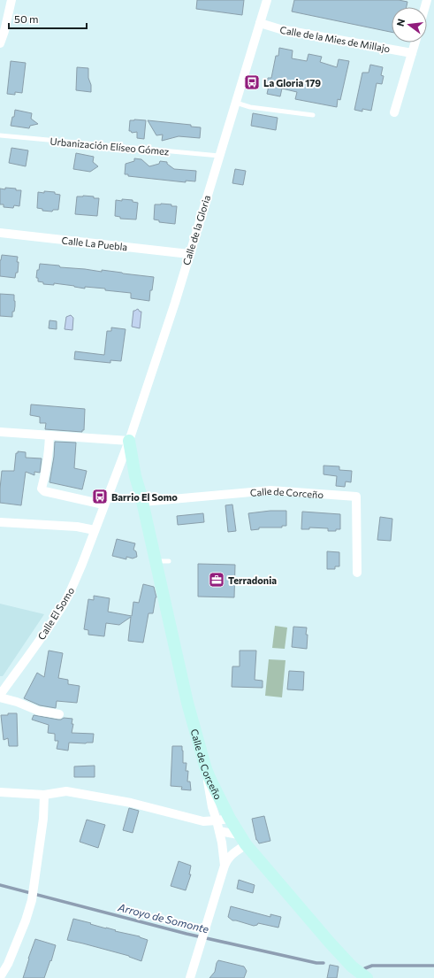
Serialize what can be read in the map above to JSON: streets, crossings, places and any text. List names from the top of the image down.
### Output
{
  "streets": {
    "main road": ["Calle de Corceño"],
    "street": [
      "Calle de la Mies de Millajo",
      "Calle de la Gloria",
      "Calle La Puebla",
      "Calle El Somo"
    ],
    "lane": ["Urbanización Elíseo Gómez"]
  },
  "crossings": [
    ["Calle de la Mies de Millajo", "Calle de la Gloria"],
    ["Urbanización Elíseo Gómez", "Calle de la Gloria"],
    ["Calle de la Gloria", "Calle La Puebla"],
    ["Calle de la Gloria", "Calle de Corceño"],
    ["Calle de la Gloria", "Calle El Somo"],
    ["Calle de Corceño", "Calle El Somo"]
  ],
  "water": ["Arroyo de Somonte"],
  "places": {
    "bus stop": ["La Gloria 179", "Barrio El Somo"],
    "office": ["Terradonia"]
  },
  "scale_bar": "50 m",
  "north": "left"
}
